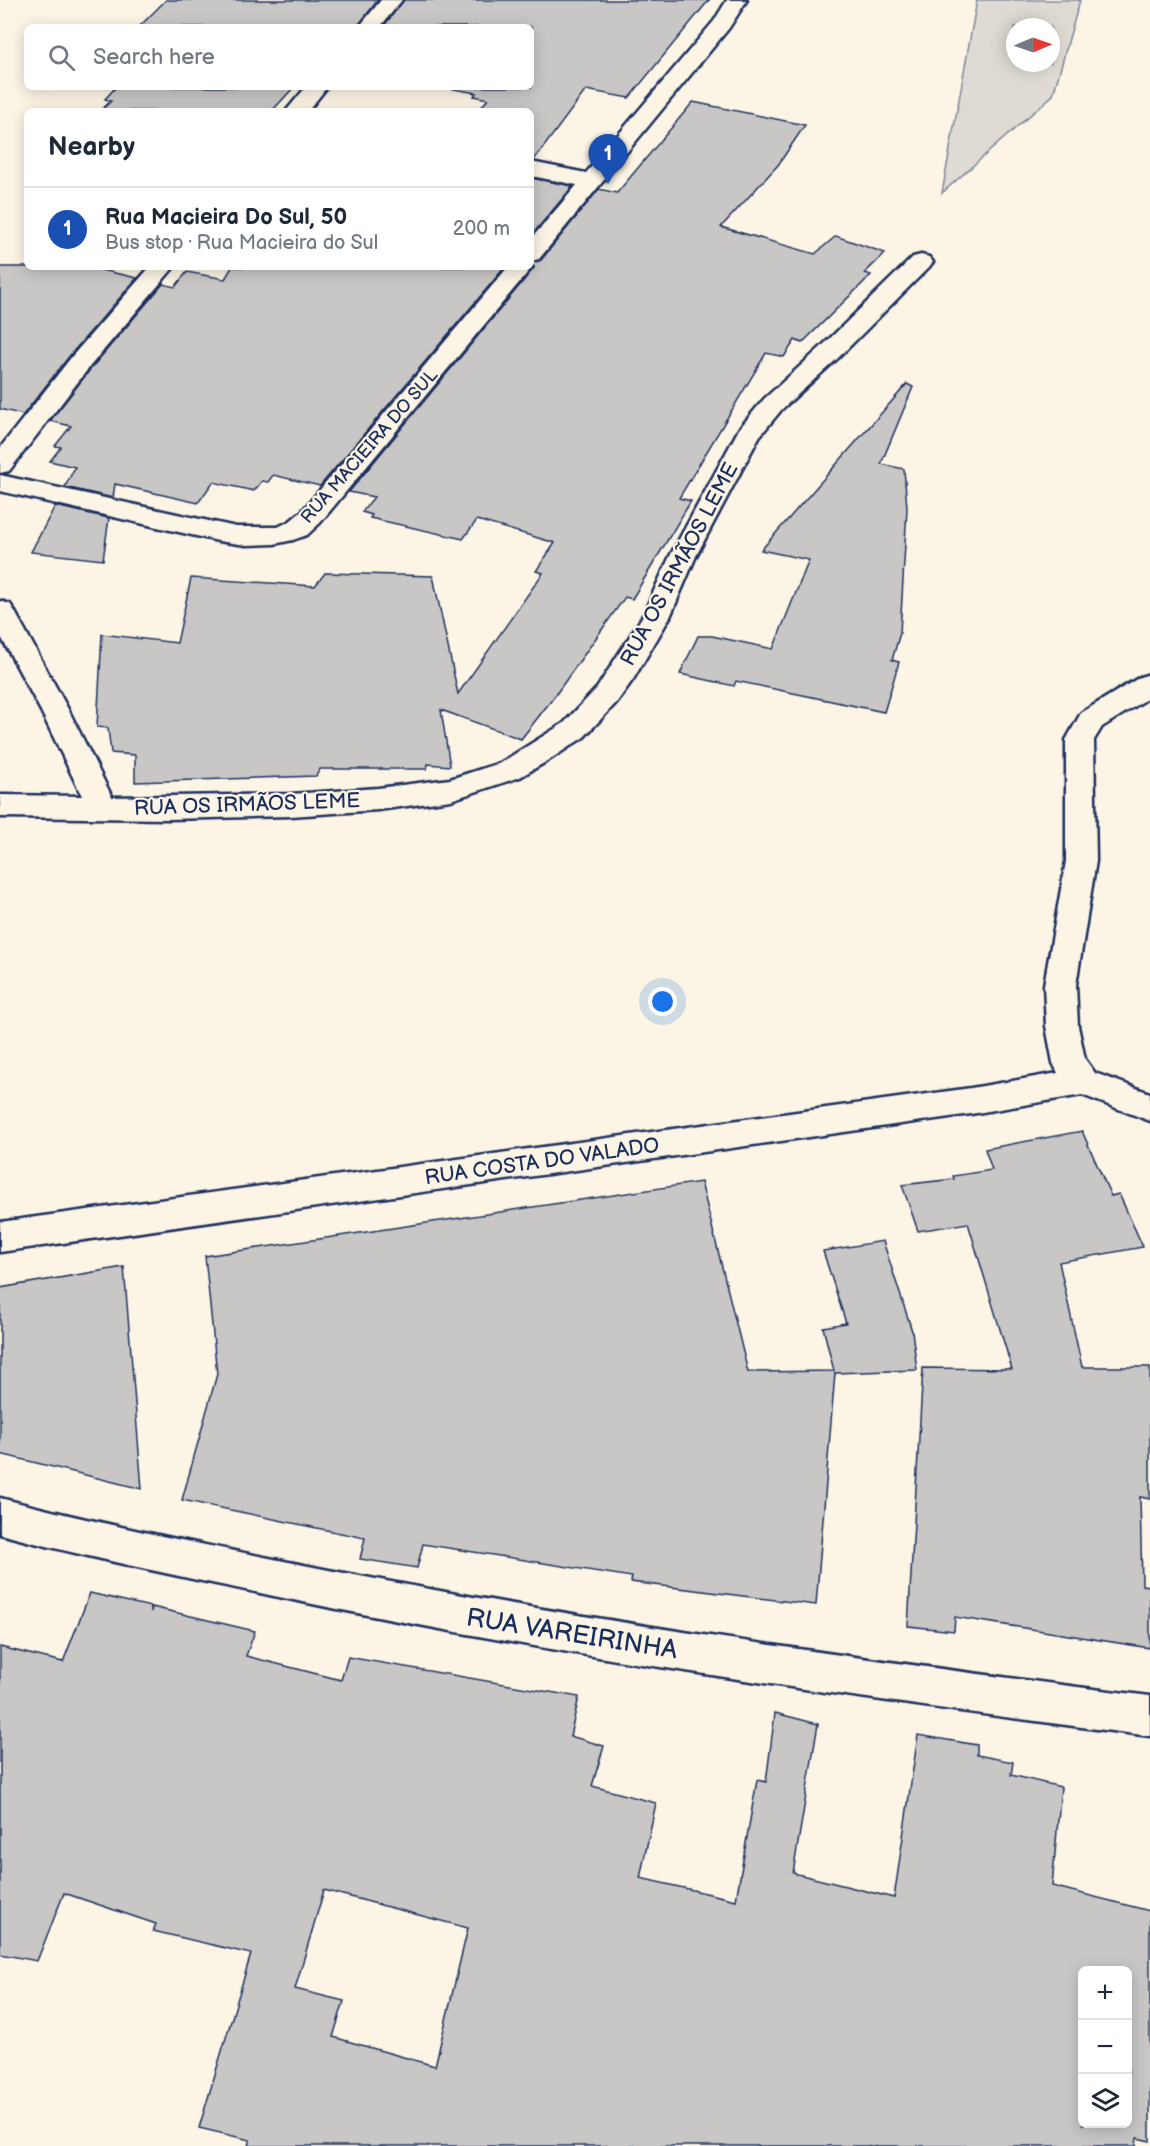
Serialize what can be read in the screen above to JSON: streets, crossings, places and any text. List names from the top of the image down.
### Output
{
  "streets": {
    "street": [
      "RUA MACIEIRA DO SUL",
      "RUA OS IRMÃOS LEME",
      "RUA COSTA DO VALADO",
      "RUA VAREIRINHA"
    ]
  },
  "north": "right",
  "page": {
    "search": "Search here",
    "heading": "Nearby",
    "pins": "1",
    "list": [
      {
        "mark": "1",
        "name": "Rua Macieira Do Sul, 50",
        "note": "Bus stop · Rua Macieira do Sul",
        "value": "200 m"
      }
    ],
    "map_buttons": ["+", "−"]
  }
}
